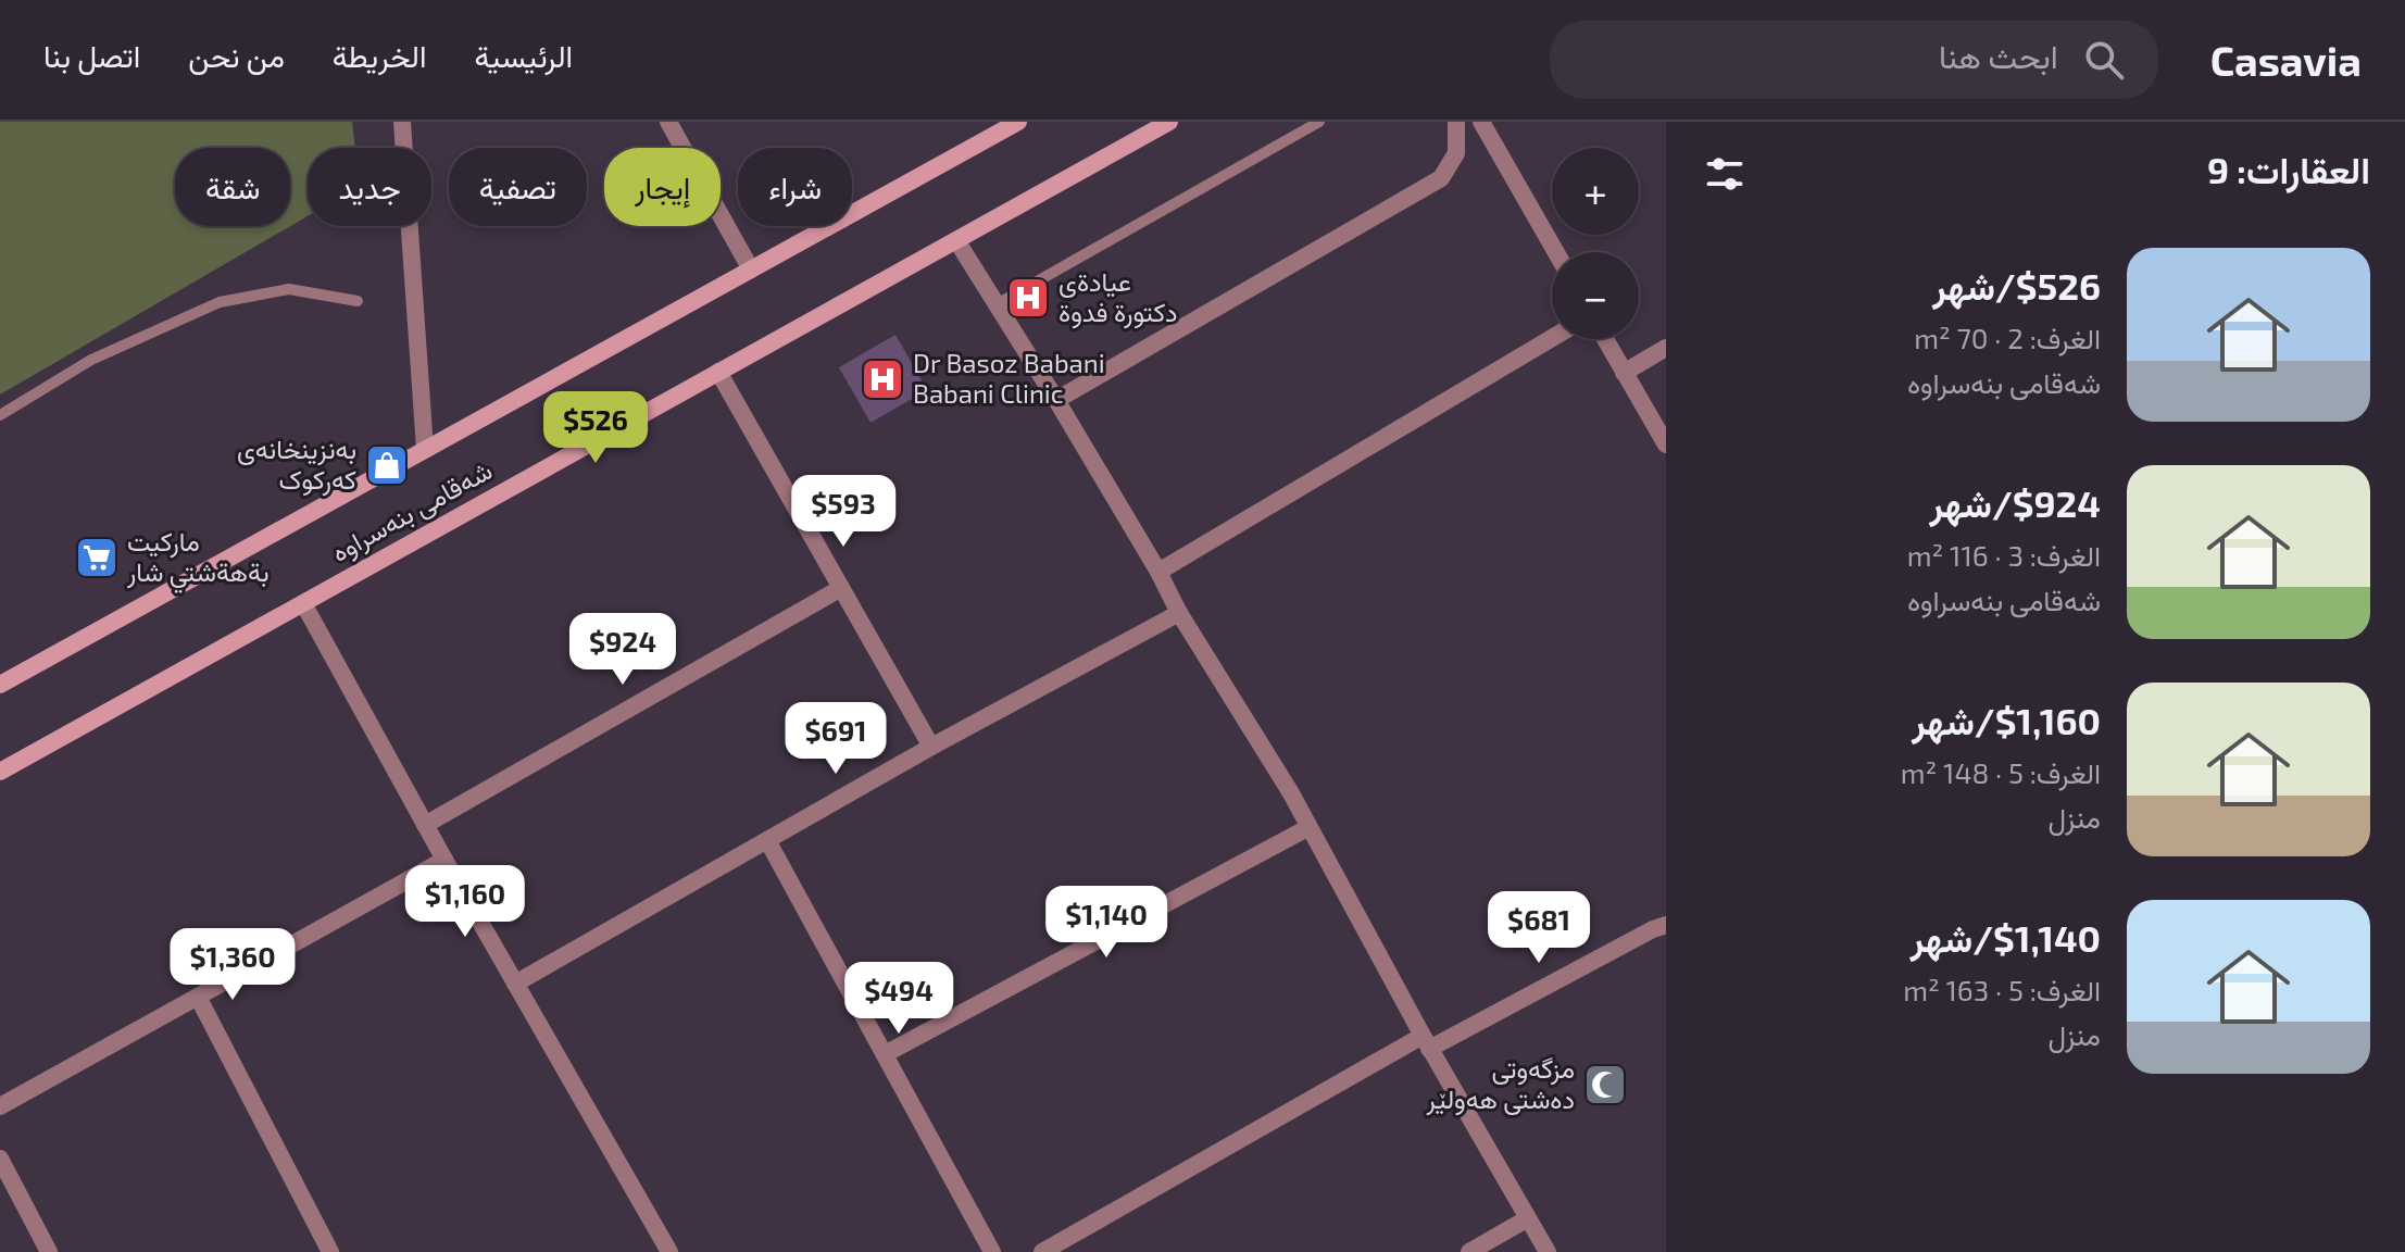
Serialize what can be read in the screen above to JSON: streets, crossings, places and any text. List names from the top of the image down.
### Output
{
  "streets": {
    "main road": ["شەقامی بنەسراوە"]
  },
  "places": {
    "hospital": ["عيادةی دكتورة فدوة", "Dr Basoz Babani Babani Clinic"],
    "shop": ["بەنزینخانەی کەرکوک"],
    "supermarket": ["ماركيت بةهةشتي شار"],
    "mosque": ["مزگه‌وتی ده‌شتی هه‌ولێر"]
  },
  "page": {
    "header": "Casavia",
    "search": "ابحث هنا",
    "nav": [
      "الرئيسية",
      "الخريطة",
      "من نحن",
      "اتصل بنا"
    ],
    "heading": "العقارات: 9",
    "map_buttons": ["+", "−"],
    "chip": [
      "شراء",
      "إيجار",
      "تصفية",
      "جديد",
      "شقة"
    ],
    "list": [
      {
        "name": "$526/شهر",
        "note": "الغرف: 2 · 70 m² · شەقامی بنەسراوە"
      },
      {
        "name": "$924/شهر",
        "note": "الغرف: 3 · 116 m² · شەقامی بنەسراوە"
      },
      {
        "name": "$1,160/شهر",
        "note": "الغرف: 5 · 148 m² · منزل"
      },
      {
        "name": "$1,140/شهر",
        "note": "الغرف: 5 · 163 m² · منزل"
      }
    ],
    "price": [
      "$526",
      "$593",
      "$924",
      "$691",
      "$1,160",
      "$1,140",
      "$681",
      "$1,360",
      "$494"
    ]
  }
}
